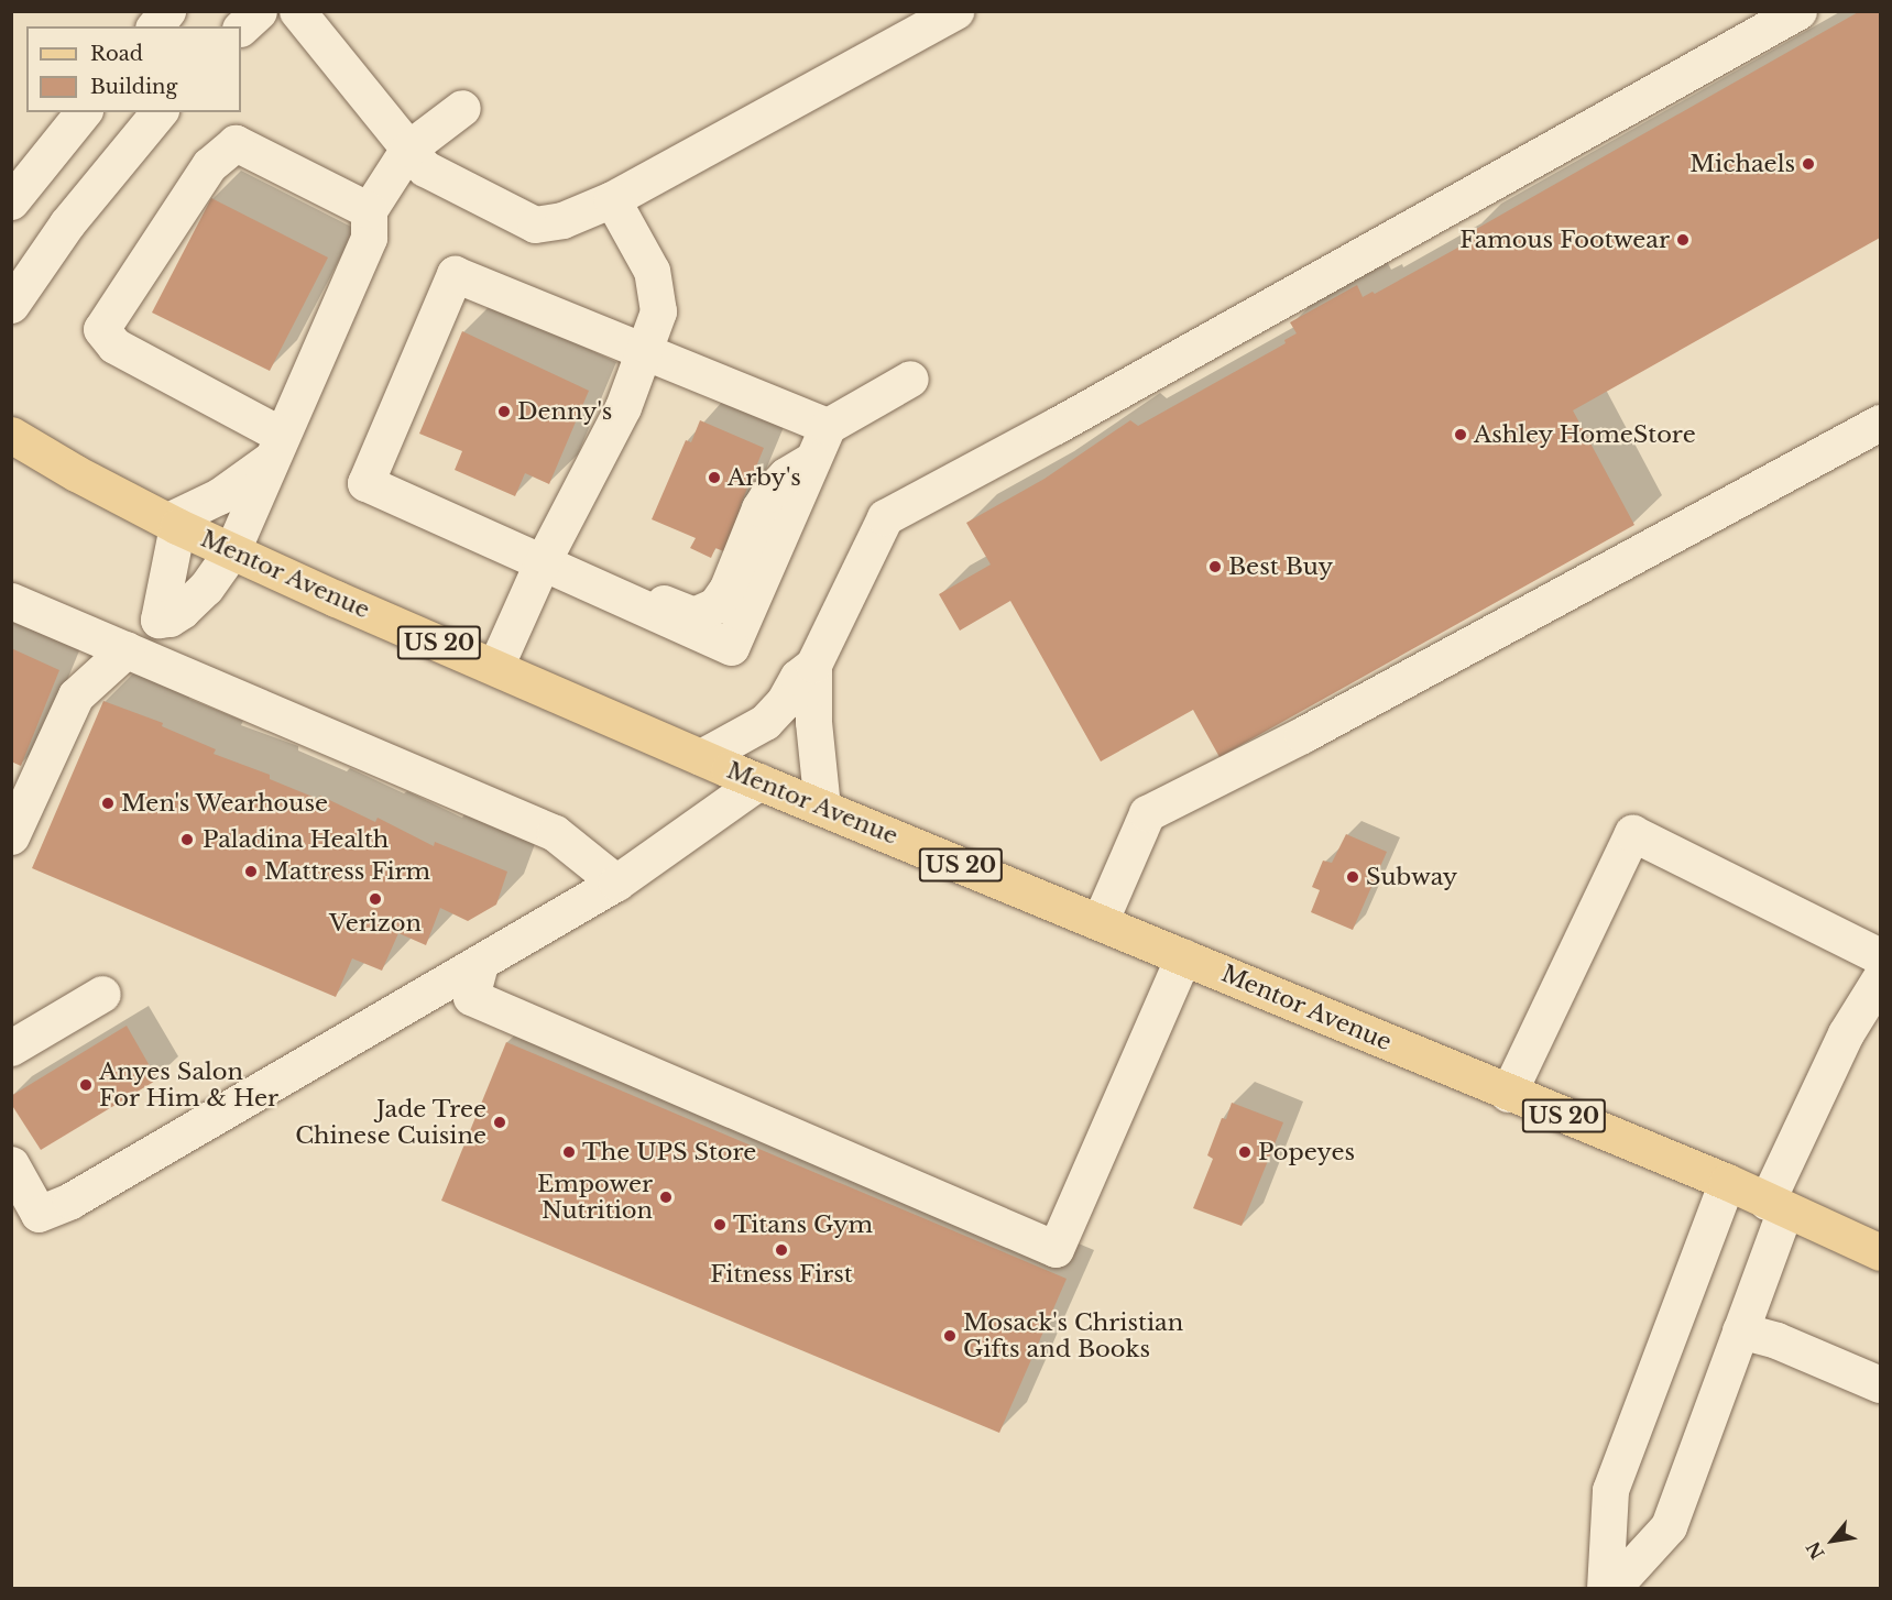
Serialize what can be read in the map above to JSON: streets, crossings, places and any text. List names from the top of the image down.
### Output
{
  "streets": {
    "main road": ["Mentor Avenue", "US 20"]
  },
  "places": [
    "Michaels",
    "Famous Footwear",
    "Denny's",
    "Ashley HomeStore",
    "Arby's",
    "Best Buy",
    "Men's Wearhouse",
    "Paladina Health",
    "Mattress Firm",
    "Subway",
    "Verizon",
    "Anyes Salon For Him & Her",
    "Jade Tree Chinese Cuisine",
    "The UPS Store",
    "Popeyes",
    "Empower Nutrition",
    "Titans Gym",
    "Fitness First",
    "Mosack's Christian Gifts and Books"
  ],
  "legend": ["Road", "Building"],
  "north": "bottom left"
}
